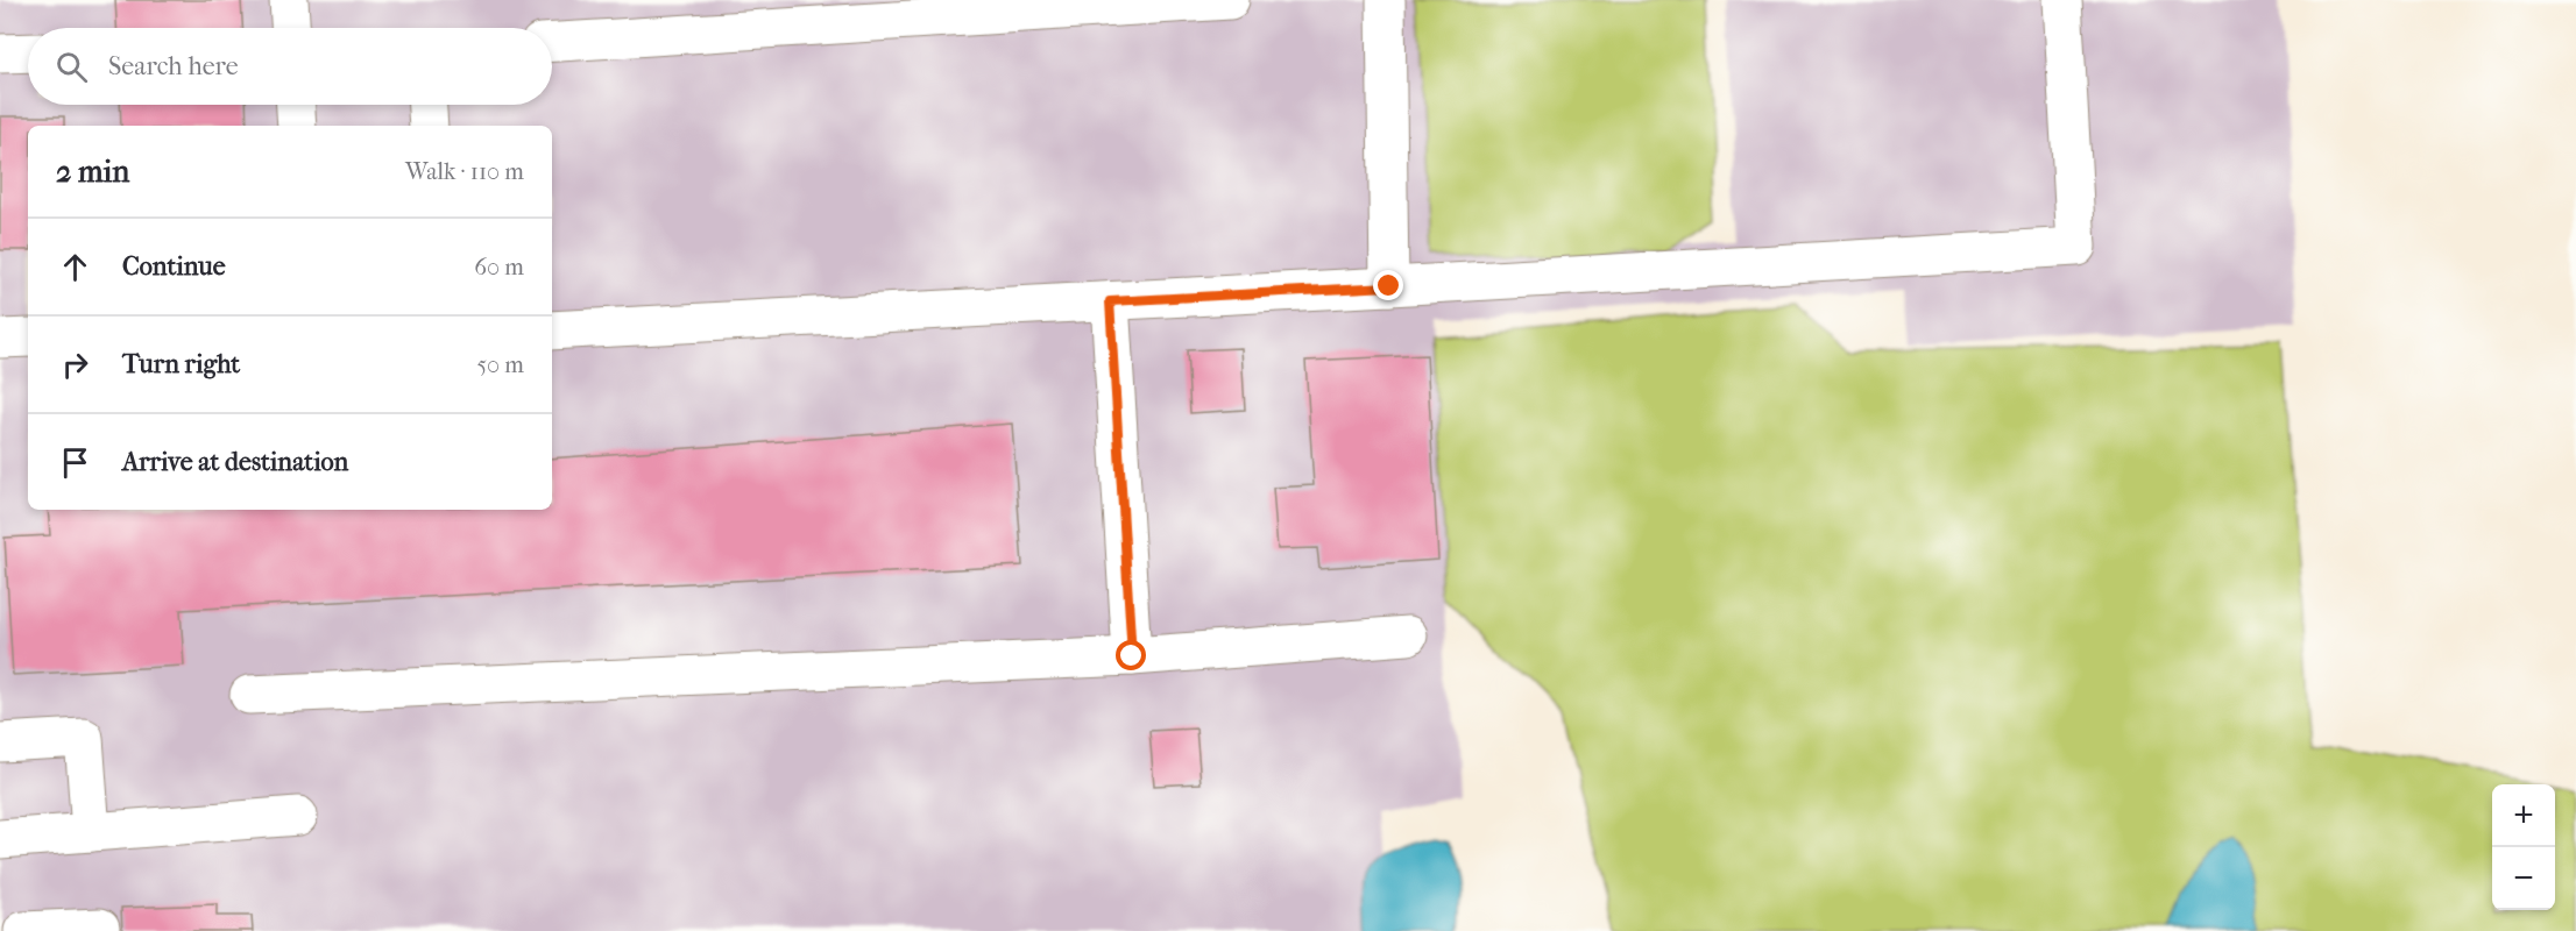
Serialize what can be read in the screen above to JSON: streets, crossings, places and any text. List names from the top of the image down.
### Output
{
  "page": {
    "search": "Search here",
    "heading": ["2 min", "Walk · 110 m"],
    "list": [
      ["Continue", "60 m"],
      ["Turn right", "50 m"],
      "Arrive at destination"
    ],
    "map_buttons": ["+", "−"]
  }
}
